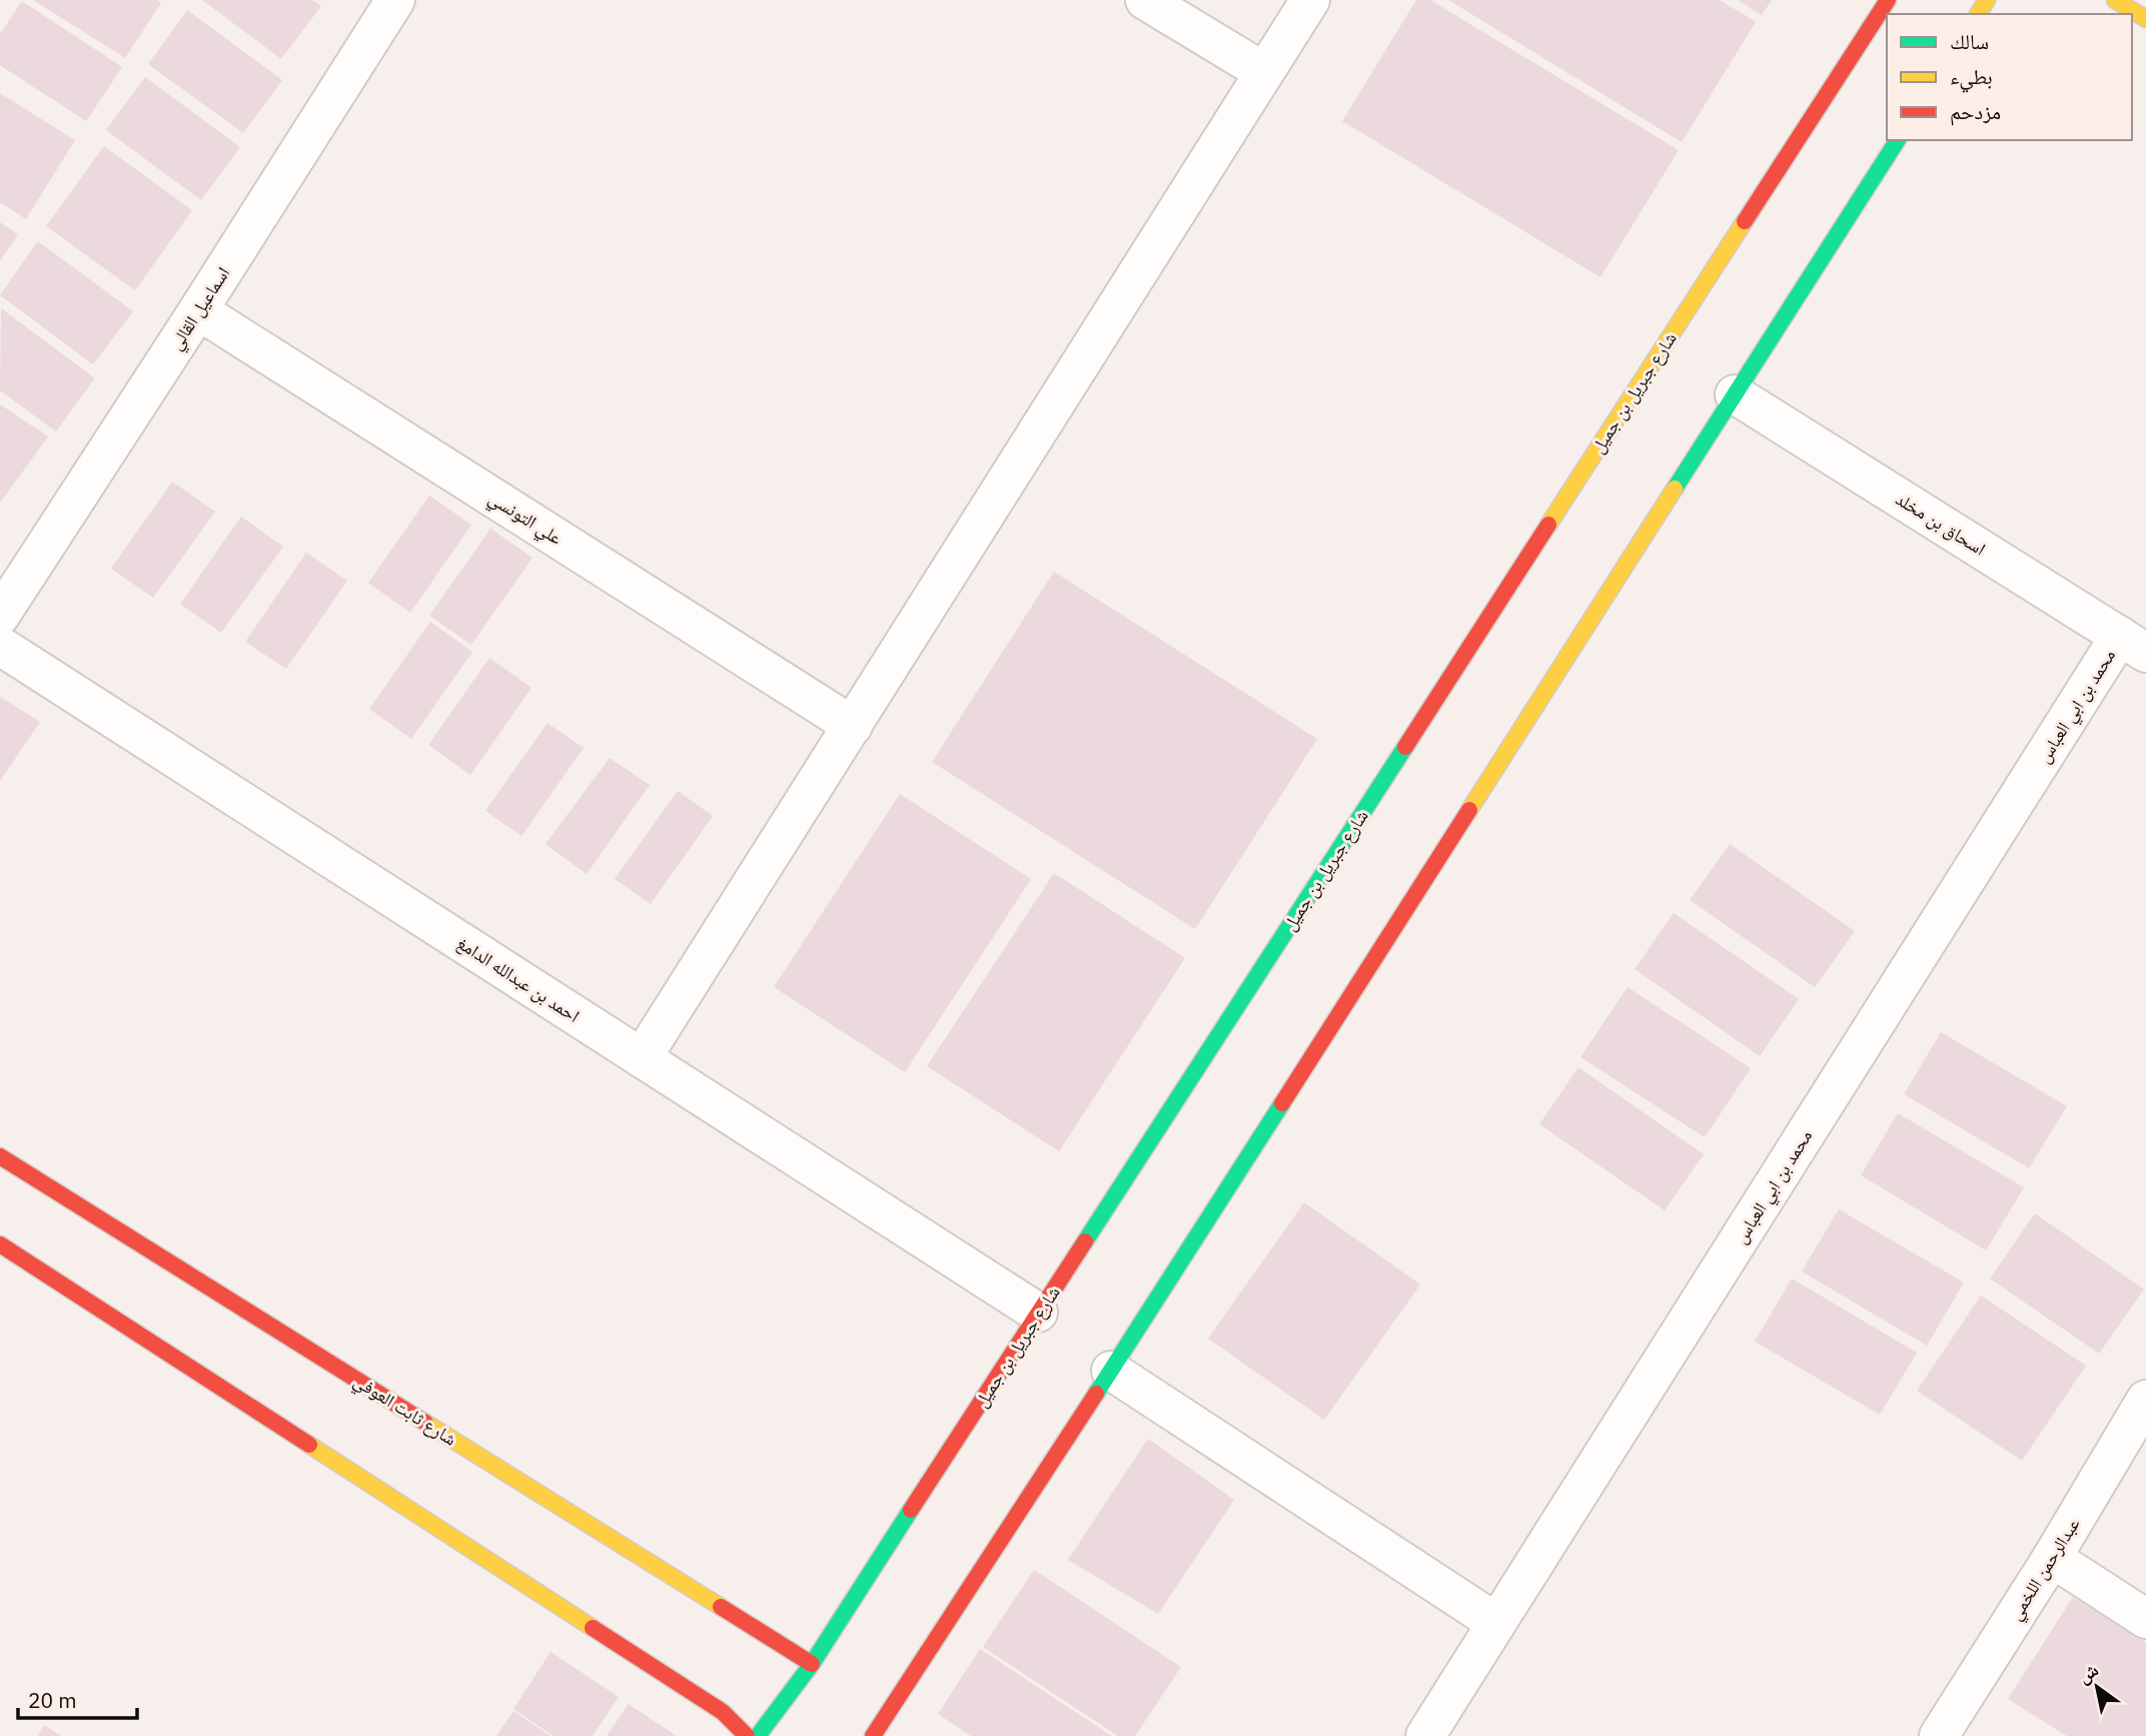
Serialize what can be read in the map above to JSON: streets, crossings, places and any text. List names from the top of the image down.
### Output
{
  "streets": {
    "street": [
      "اسماعيل القالي",
      "شارع جبريل بن جميل",
      "علي التونسي",
      "اسحاق بن مخلد",
      "محمد بن ابي العباس",
      "احمد بن عبدالله الدامغ",
      "شارع ثابت العوفي",
      "عبدالرحمن اللخمي"
    ]
  },
  "crossings": [
    ["اسماعيل القالي", "علي التونسي"],
    ["شارع جبريل بن جميل", "احمد بن عبدالله الدامغ"],
    ["شارع جبريل بن جميل", "شارع ثابت العوفي"],
    ["اسحاق بن مخلد", "محمد بن ابي العباس"]
  ],
  "legend": ["سالك", "بطيء", "مزدحم"],
  "scale_bar": "20 m",
  "north": "top left"
}
